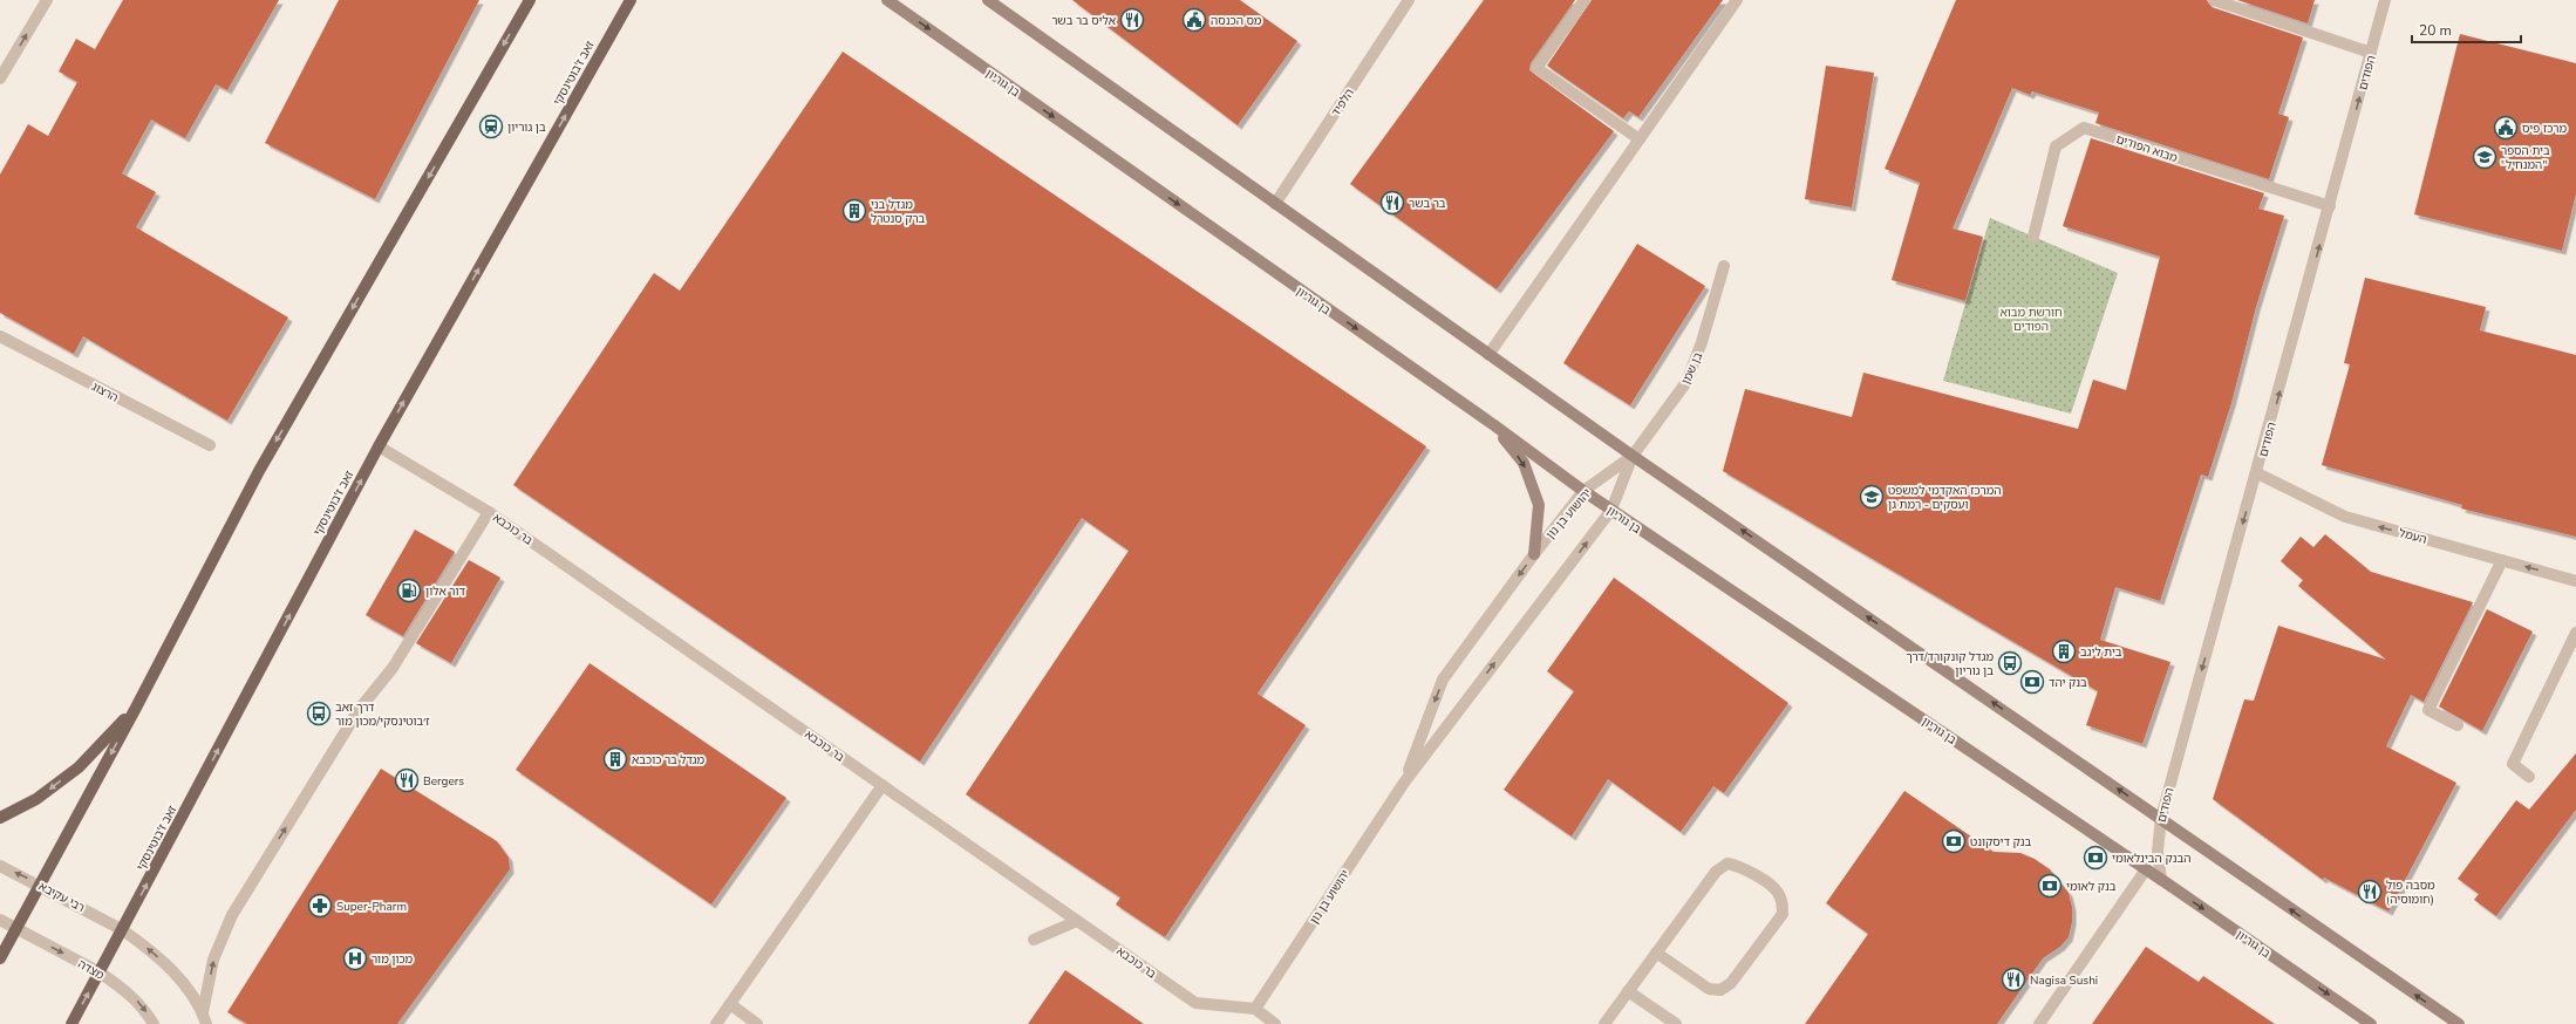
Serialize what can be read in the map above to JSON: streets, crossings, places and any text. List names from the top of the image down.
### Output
{
  "streets": {
    "main road": ["זאב ז'בוטינסקי", "בן גוריון"],
    "street": [
      "הפודים",
      "הלפיד",
      "מבוא הפודים",
      "בן שמן",
      "הרצוג",
      "יהושוע בן נון",
      "בר כוכבא",
      "העמל",
      "רבי עקיבא",
      "מצדה"
    ]
  },
  "crossings": [
    ["זאב ז'בוטינסקי", "בר כוכבא"],
    ["זאב ז'בוטינסקי", "רבי עקיבא"],
    ["זאב ז'בוטינסקי", "מצדה"],
    ["הפודים", "בן גוריון"],
    ["הפודים", "מבוא הפודים"],
    ["הפודים", "העמל"],
    ["בן גוריון", "יהושוע בן נון"],
    ["בן שמן", "יהושוע בן נון"],
    ["יהושוע בן נון", "בר כוכבא"]
  ],
  "one_way": ["העמל"],
  "parks": ["חורשת מבוא הפודים"],
  "places": {
    "restaurant": [
      "אליס בר בשר",
      "בר בשר",
      "Bergers",
      "מסבה פול (חומוסיה)",
      "Nagisa Sushi"
    ],
    "public building": ["מס הכנסה", "מרכז פיס"],
    "station": ["בן גוריון"],
    "school or university": ["בית הספר \"המנחיל\"", "המרכז האקדמי למשפט ועסקים - רמת גן"],
    "building": ["מגדל בני ברק סנטרל", "בית ליגב", "מגדל בר כוכבא"],
    "fuel station": ["דור אלון"],
    "bus stop": ["מגדל קונקורד/דרך בן גוריון", "דרך זאב ז׳בוטינסקי/מכון מור"],
    "bank": [
      "בנק יהד",
      "בנק דיסקונט",
      "הבנק הבינלאומי",
      "בנק לאומי"
    ],
    "pharmacy": ["Super-Pharm"],
    "hospital": ["מכון מור"]
  },
  "scale_bar": "20 m"
}
